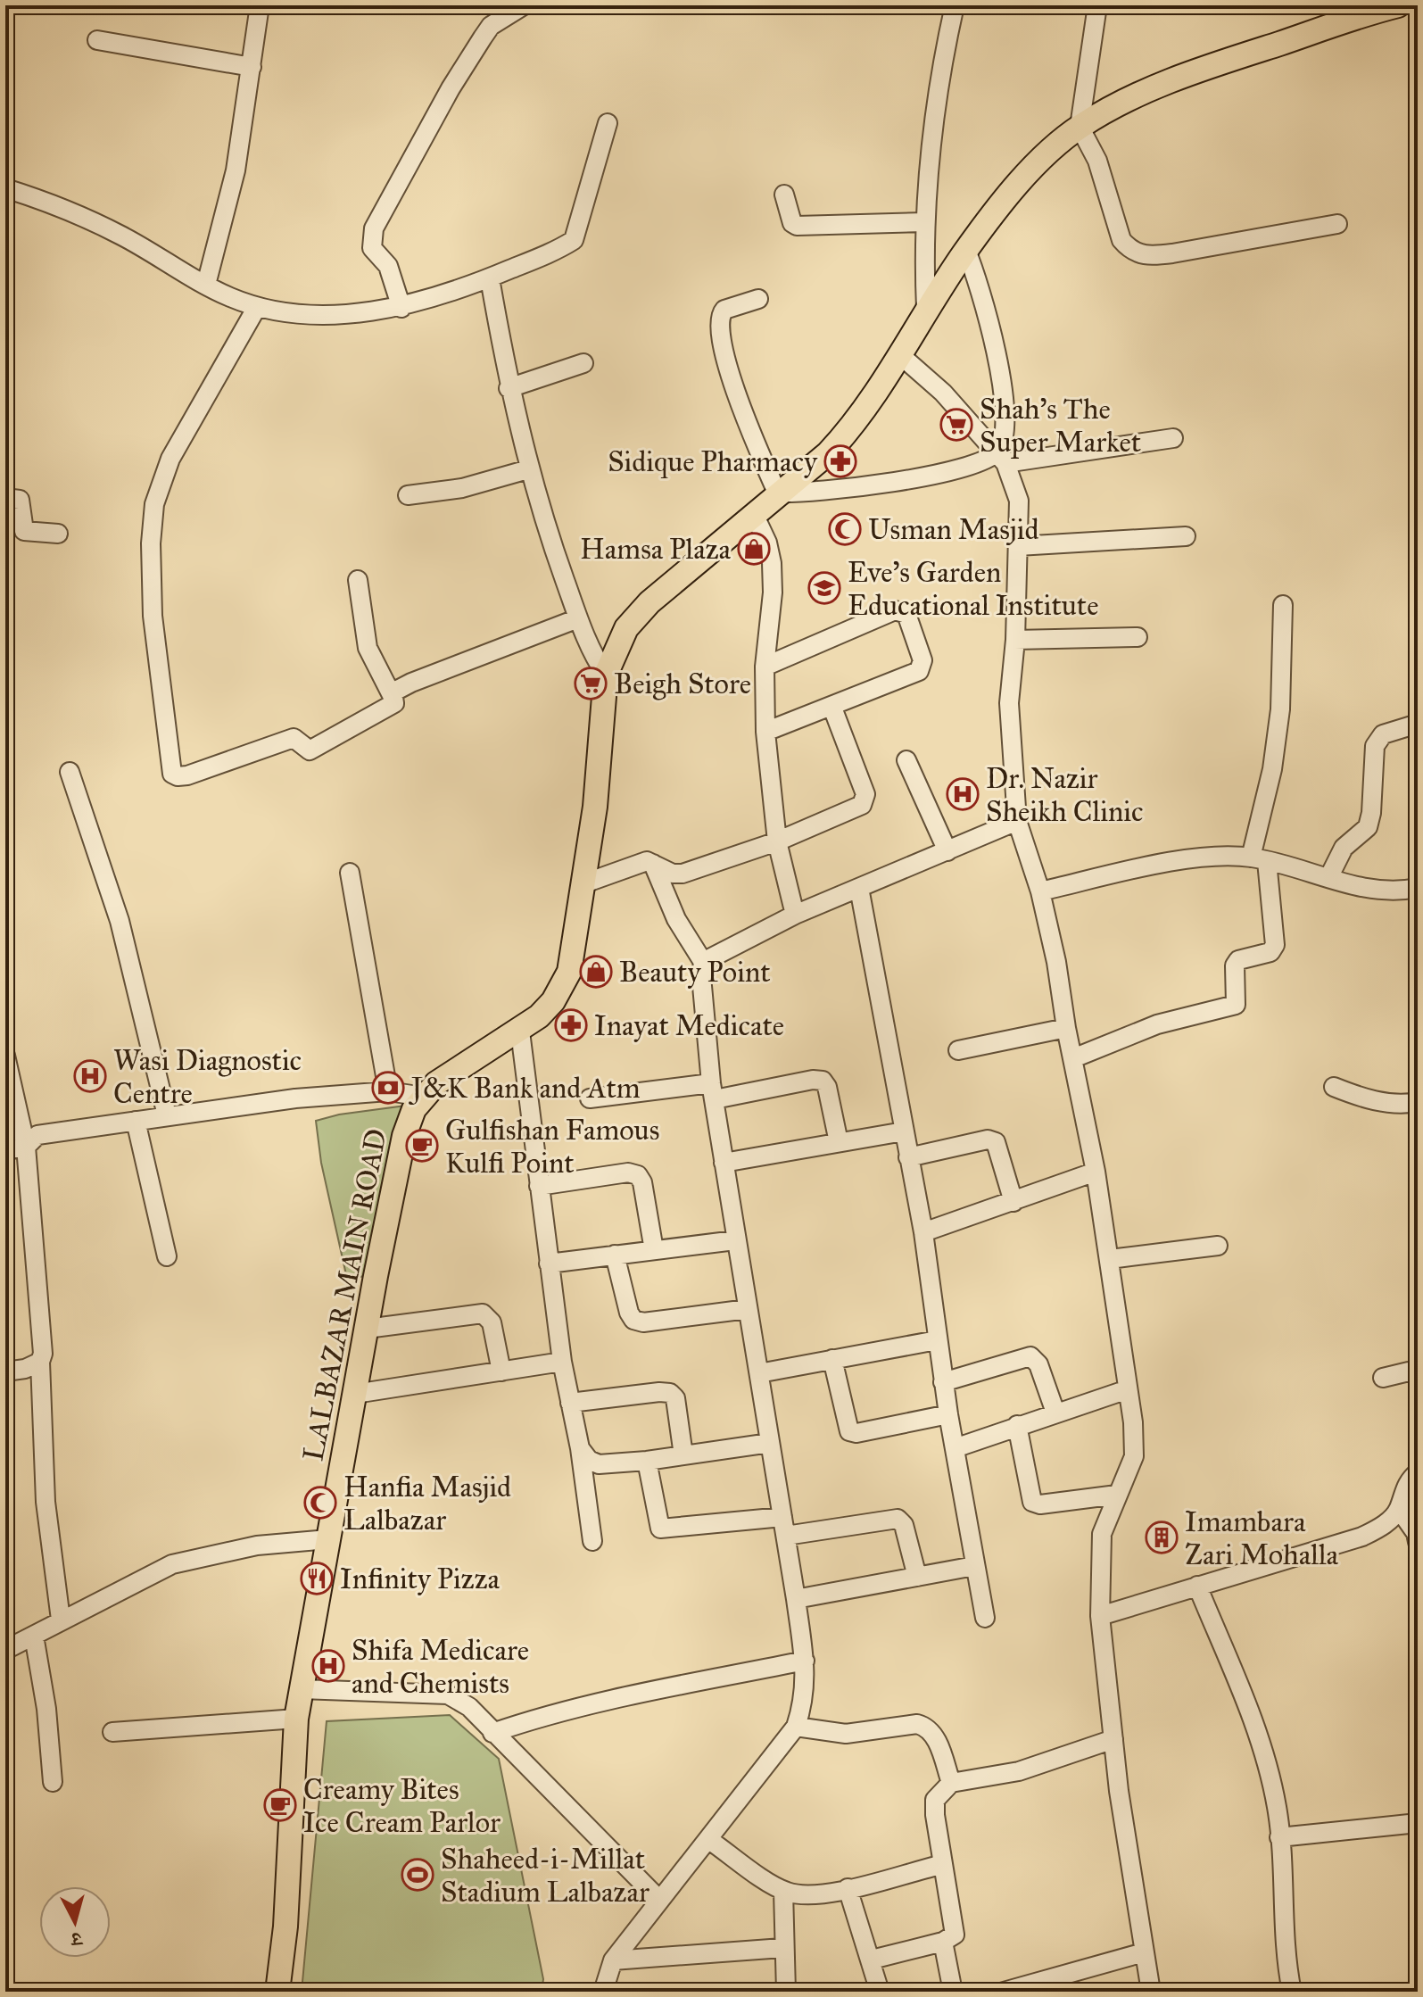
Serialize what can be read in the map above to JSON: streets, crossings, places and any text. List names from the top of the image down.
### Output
{
  "streets": {
    "main road": ["LALBAZAR MAIN ROAD"]
  },
  "places": {
    "supermarket": ["Shah's The Super Market", "Beigh Store"],
    "pharmacy": ["Sidique Pharmacy", "Inayat Medicate"],
    "mosque": ["Usman Masjid", "Hanfia Masjid Lalbazar"],
    "shop": ["Hamsa Plaza", "Beauty Point"],
    "school or university": ["Eve's Garden Educational Institute"],
    "hospital": ["Dr. Nazir Sheikh Clinic", "Wasi Diagnostic Centre", "Shifa Medicare and Chemists"],
    "bank": ["J&K Bank and Atm"],
    "cafe": ["Gulfishan Famous Kulfi Point", "Creamy Bites Ice Cream Parlor"],
    "building": ["Imambara Zari Mohalla"],
    "restaurant": ["Infinity Pizza"],
    "sports": ["Shaheed-i-Millat Stadium Lalbazar"]
  },
  "north": "bottom"
}
